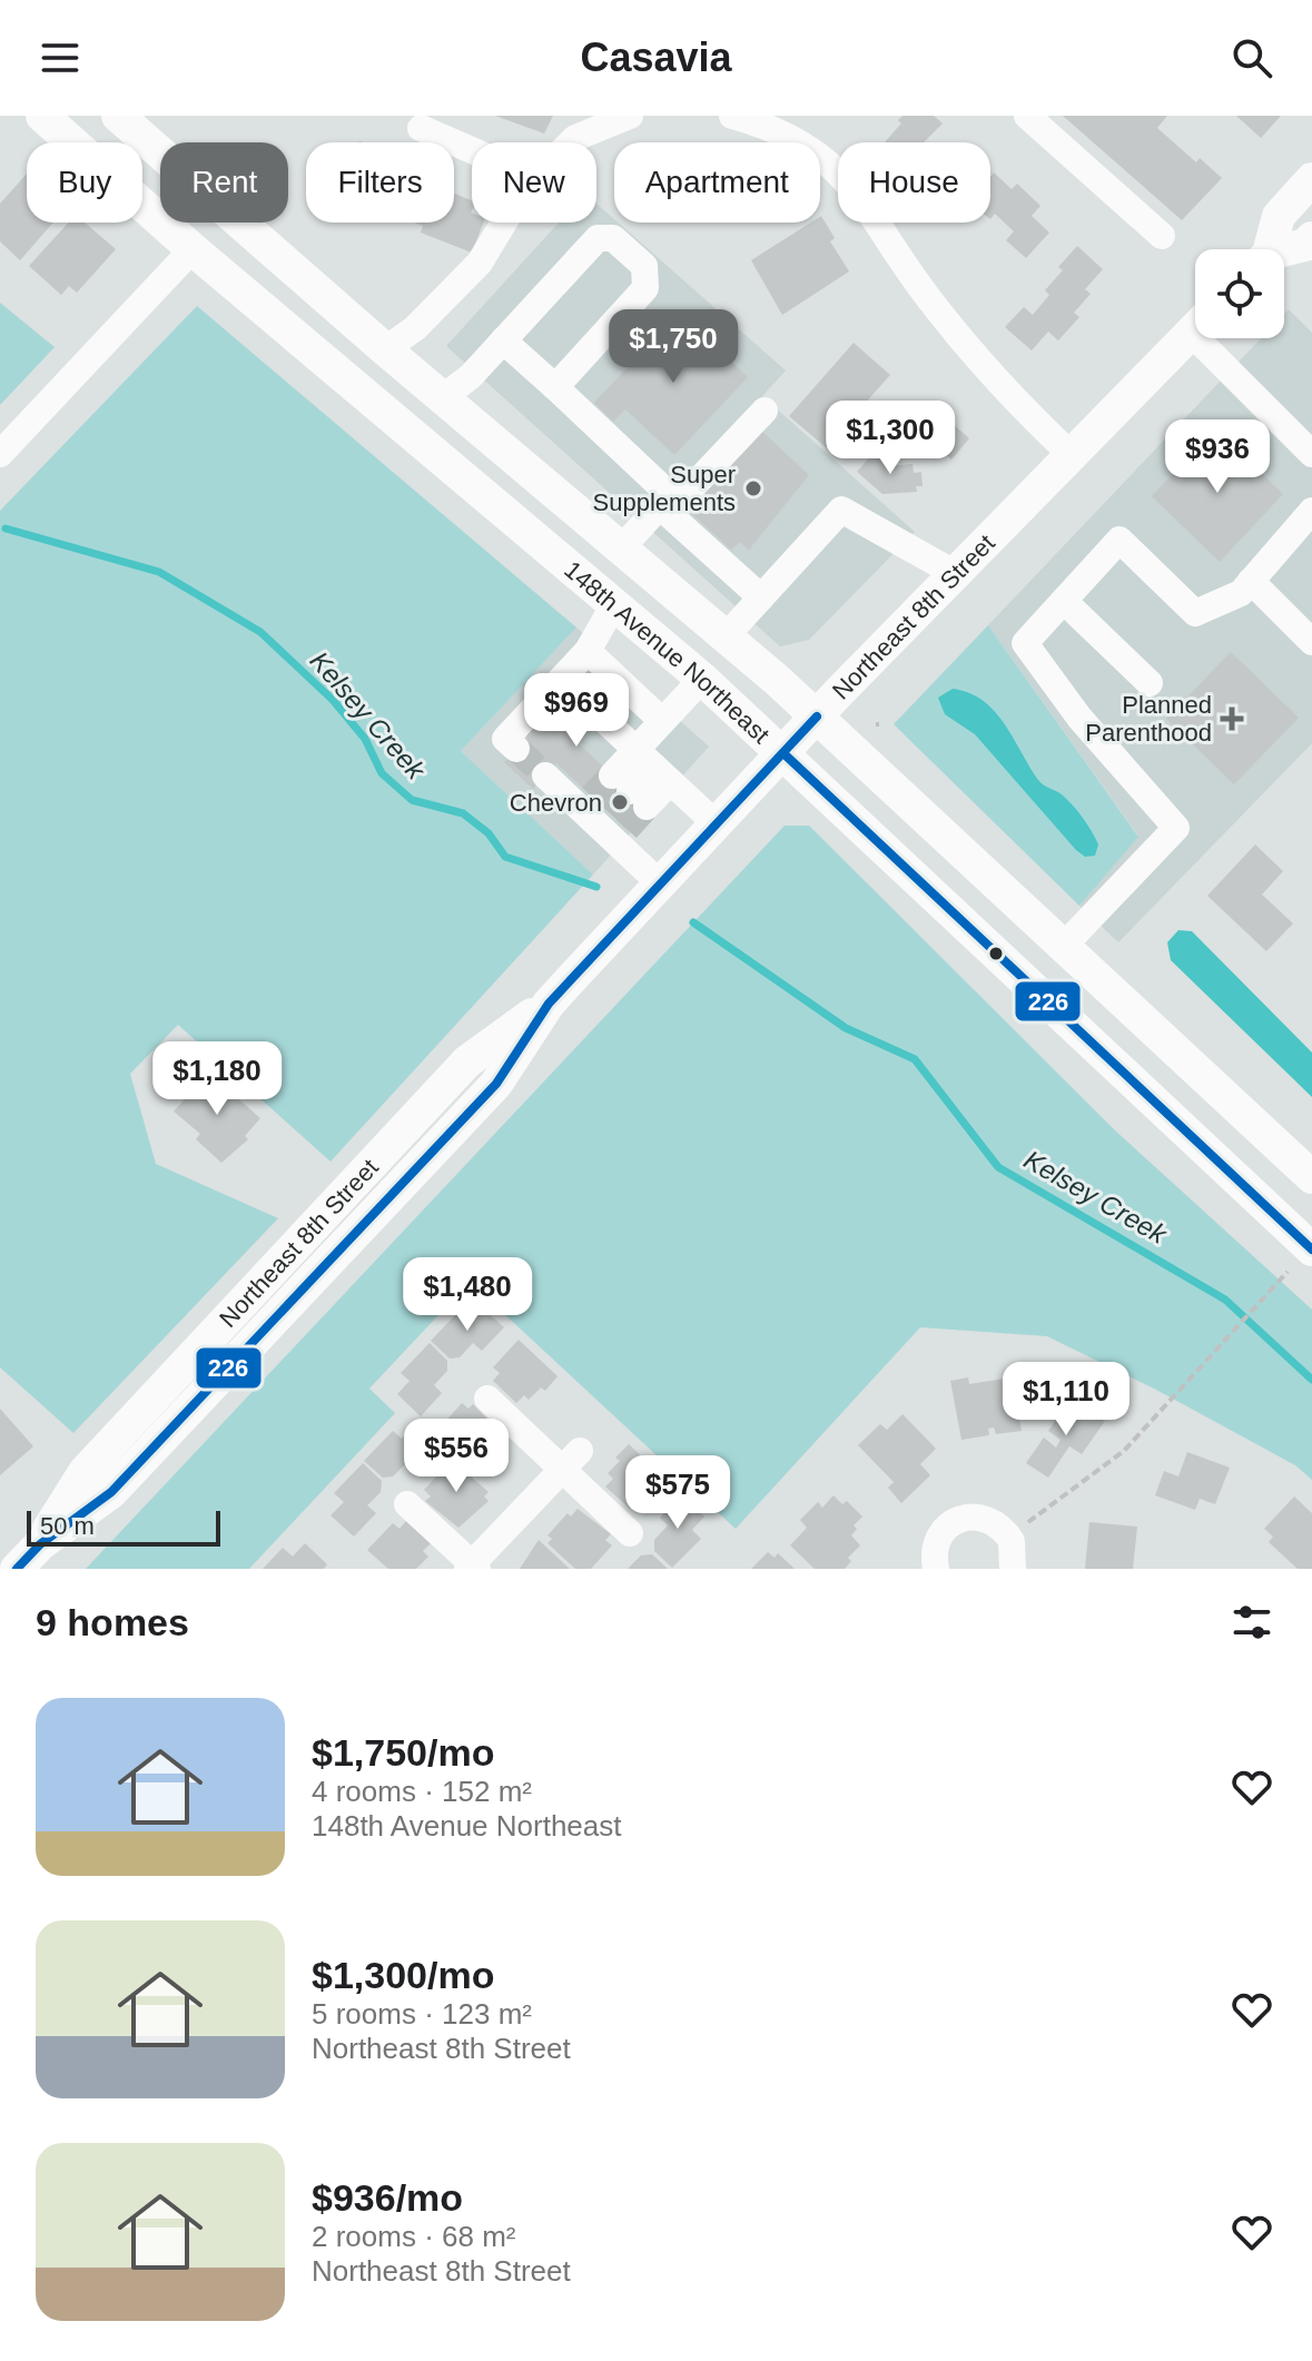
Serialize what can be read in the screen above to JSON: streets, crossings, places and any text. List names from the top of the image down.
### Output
{
  "streets": {
    "main road": ["Northeast 8th Street", "148th Avenue Northeast"]
  },
  "crossings": [
    ["Northeast 8th Street", "148th Avenue Northeast"]
  ],
  "water": ["Kelsey Creek"],
  "places": {
    "other": ["Super Supplements", "Chevron"],
    "health": ["Planned Parenthood"]
  },
  "lines": ["transit line 226"],
  "scale_bar": "50 m",
  "page": {
    "header": "Casavia",
    "chip": [
      "Buy",
      "Rent",
      "Filters",
      "New",
      "Apartment",
      "House"
    ],
    "price": [
      "$1,750",
      "$1,300",
      "$936",
      "$969",
      "$1,180",
      "$1,480",
      "$1,110",
      "$556",
      "$575"
    ],
    "scale": "50 m",
    "heading": "9 homes",
    "list": [
      {
        "name": "$1,750/mo",
        "note": "4 rooms · 152 m² · 148th Avenue Northeast"
      },
      {
        "name": "$1,300/mo",
        "note": "5 rooms · 123 m² · Northeast 8th Street"
      },
      {
        "name": "$936/mo",
        "note": "2 rooms · 68 m² · Northeast 8th Street"
      }
    ]
  }
}
